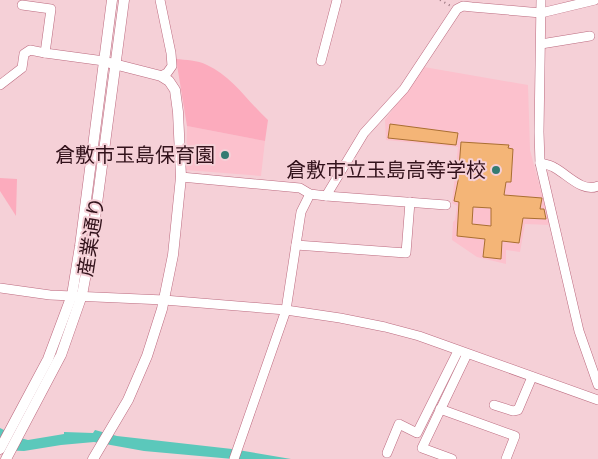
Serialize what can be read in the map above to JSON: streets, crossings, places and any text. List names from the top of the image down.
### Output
{
  "streets": {
    "street": ["産業通り"]
  },
  "places": ["倉敷市玉島保育園", "倉敷市立玉島高等学校"]
}
